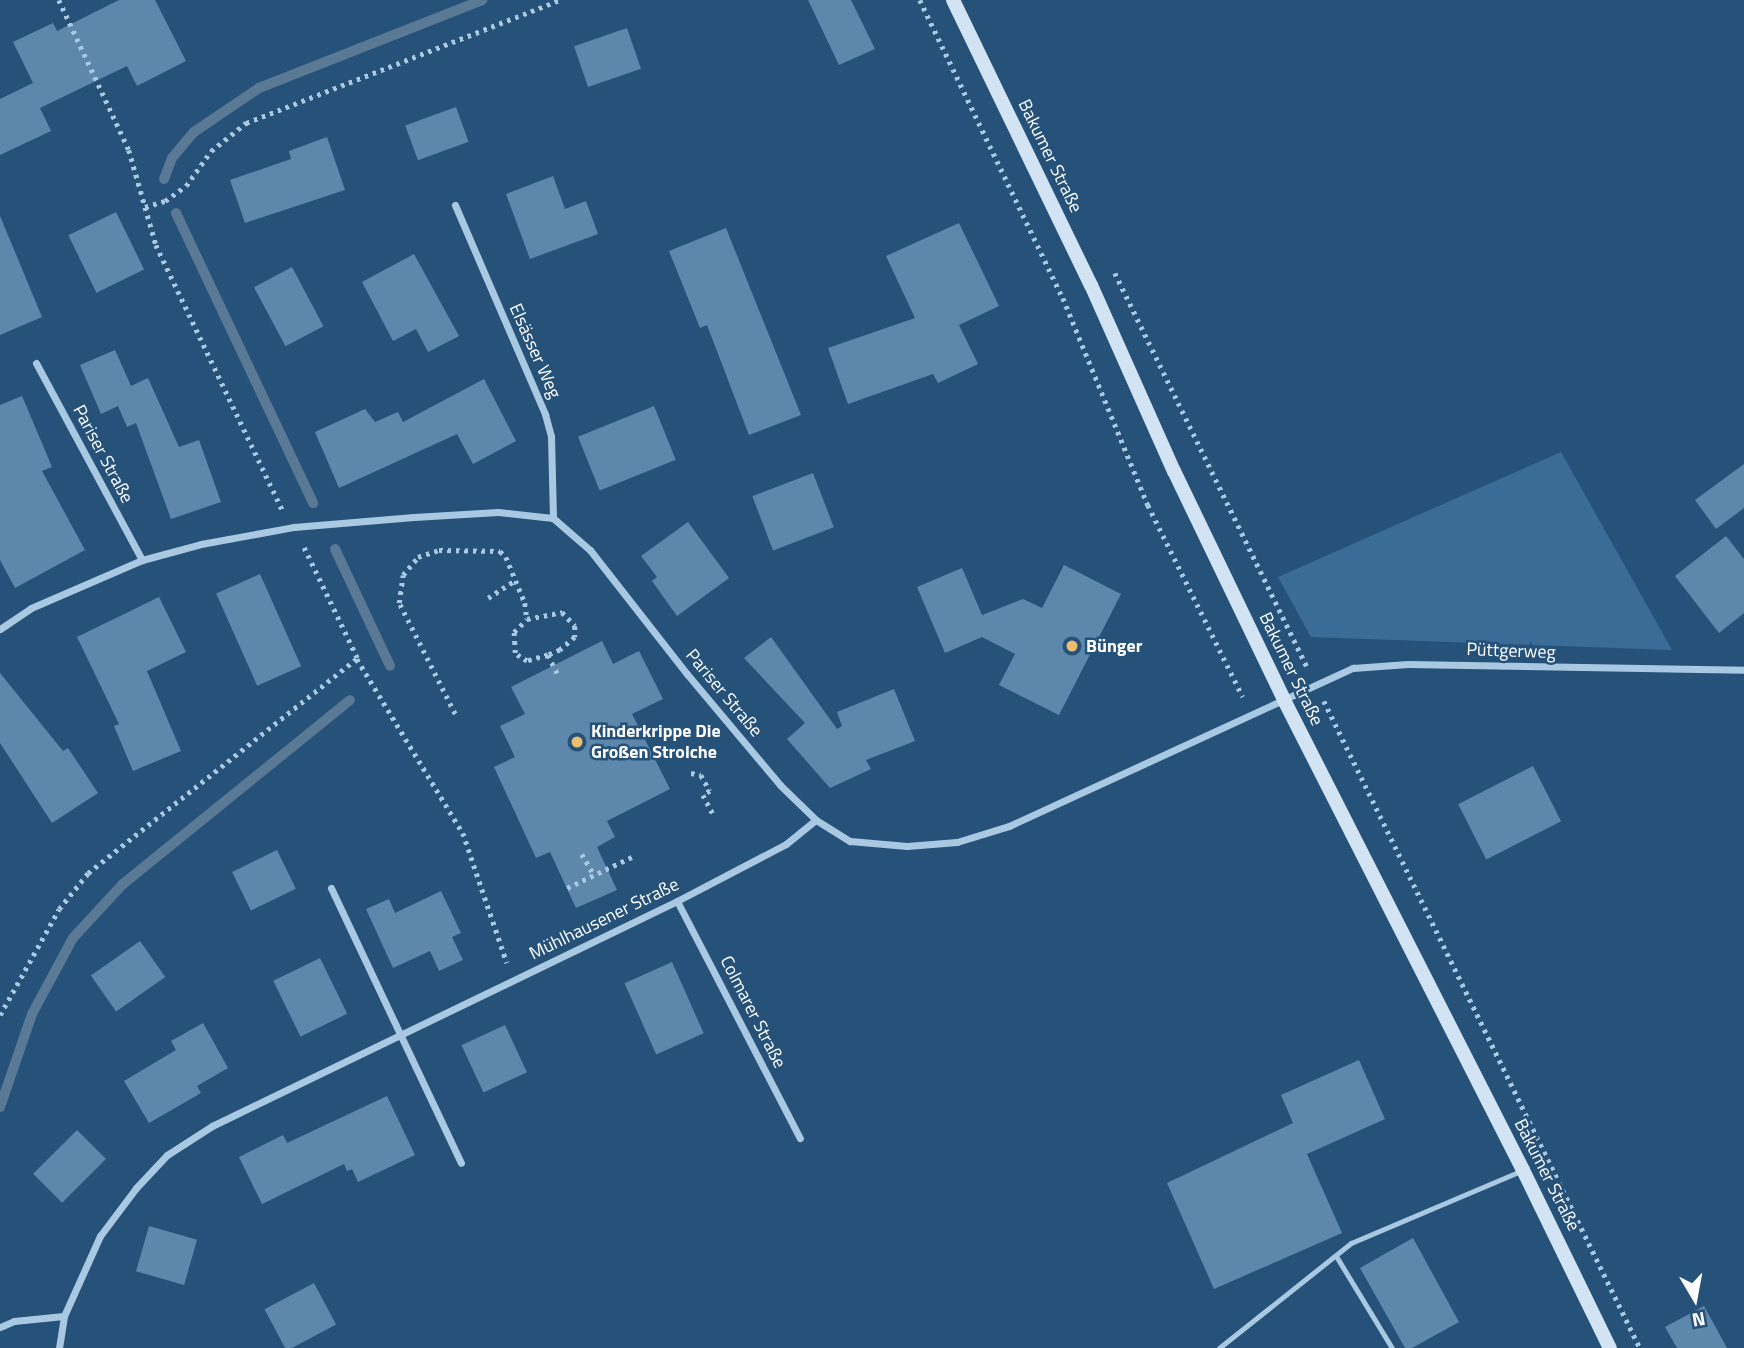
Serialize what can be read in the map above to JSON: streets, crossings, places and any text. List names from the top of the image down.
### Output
{
  "streets": {
    "main road": ["Bakumer Straße"],
    "street": [
      "Elsässer Weg",
      "Pariser Straße",
      "Püttgerweg",
      "Mühlhausener Straße",
      "Colmarer Straße"
    ]
  },
  "crossings": [
    ["Bakumer Straße", "Pariser Straße"],
    ["Bakumer Straße", "Püttgerweg"],
    ["Elsässer Weg", "Pariser Straße"],
    ["Pariser Straße", "Püttgerweg"],
    ["Pariser Straße", "Mühlhausener Straße"],
    ["Mühlhausener Straße", "Colmarer Straße"]
  ],
  "places": ["Bünger", "Kinderkrippe Die Großen Strolche"],
  "north": "bottom"
}
